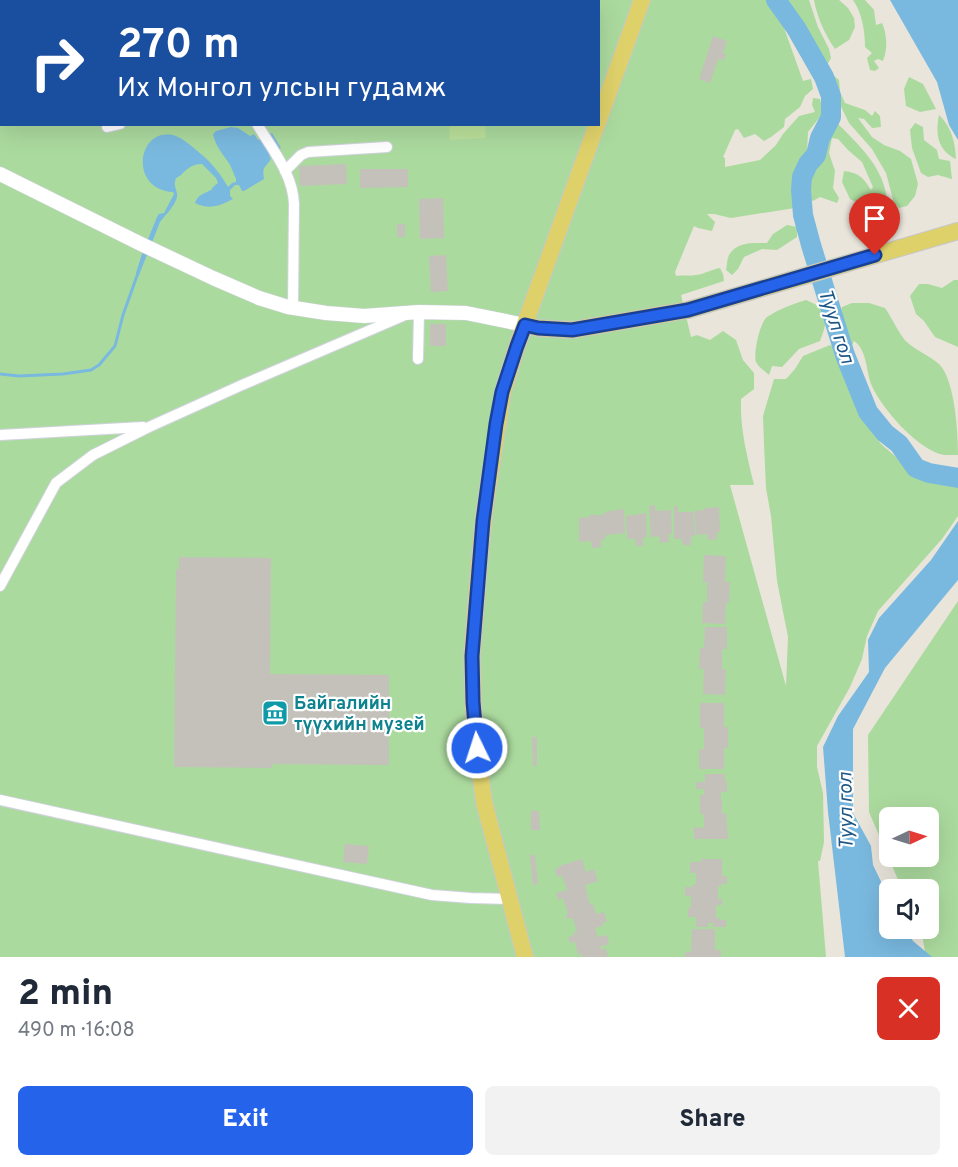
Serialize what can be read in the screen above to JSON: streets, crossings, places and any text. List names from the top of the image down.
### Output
{
  "water": ["Туул гол"],
  "places": {
    "museum": ["Байгалийн түүхийн музей"]
  },
  "north": "right",
  "page": {
    "turn": ["270 m", "Их Монгол улсын гудамж"],
    "heading": ["2 min", "490 m · 16:08"],
    "buttons": ["Exit", "Share"]
  }
}
